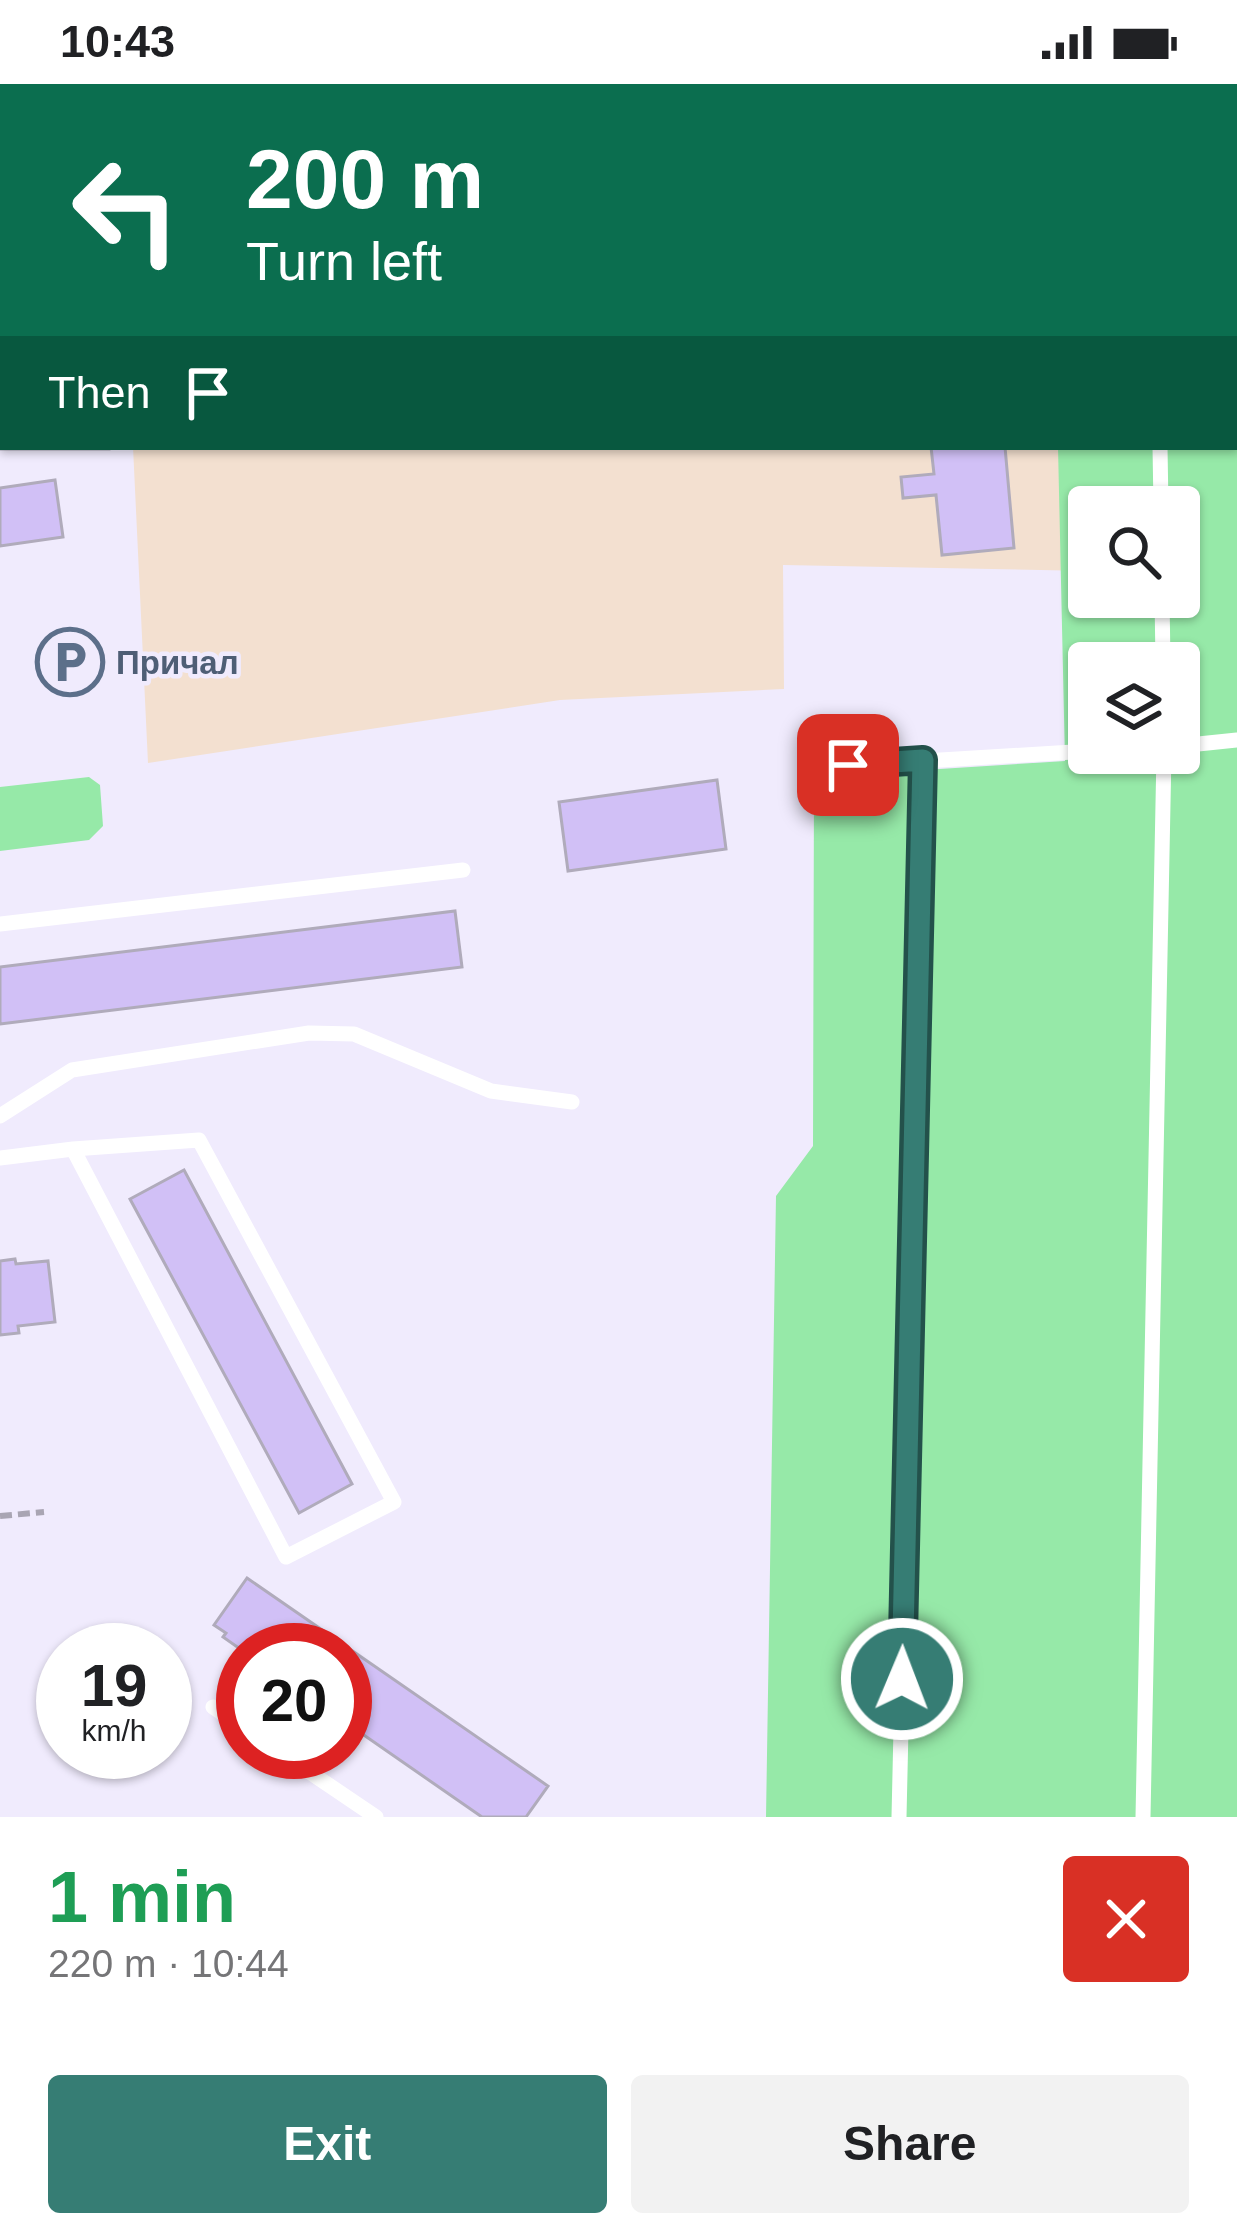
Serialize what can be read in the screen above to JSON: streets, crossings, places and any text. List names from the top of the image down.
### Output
{
  "places": {
    "parking": ["Причал"]
  },
  "page": {
    "status": "10:43",
    "turn": ["200 m", "Turn left"],
    "then": "Then",
    "speed": "19 km/h",
    "limit": "20",
    "heading": ["1 min", "220 m · 10:44"],
    "buttons": ["Exit", "Share"]
  }
}
